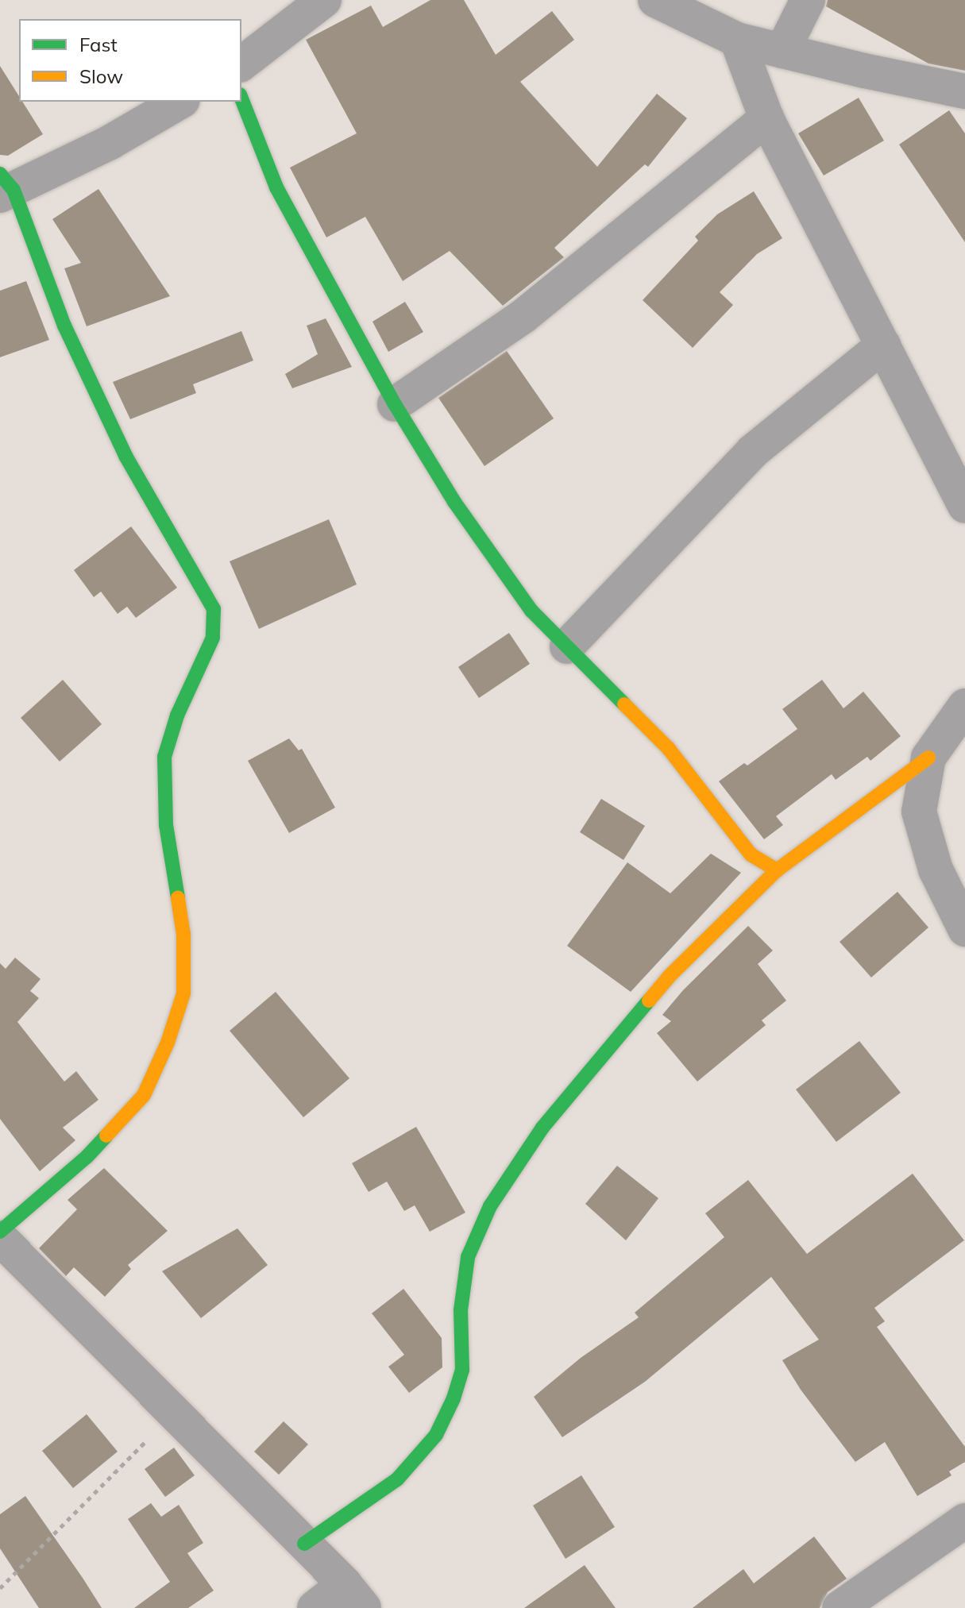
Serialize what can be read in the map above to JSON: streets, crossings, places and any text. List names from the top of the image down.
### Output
{
  "legend": ["Fast", "Slow"]
}
